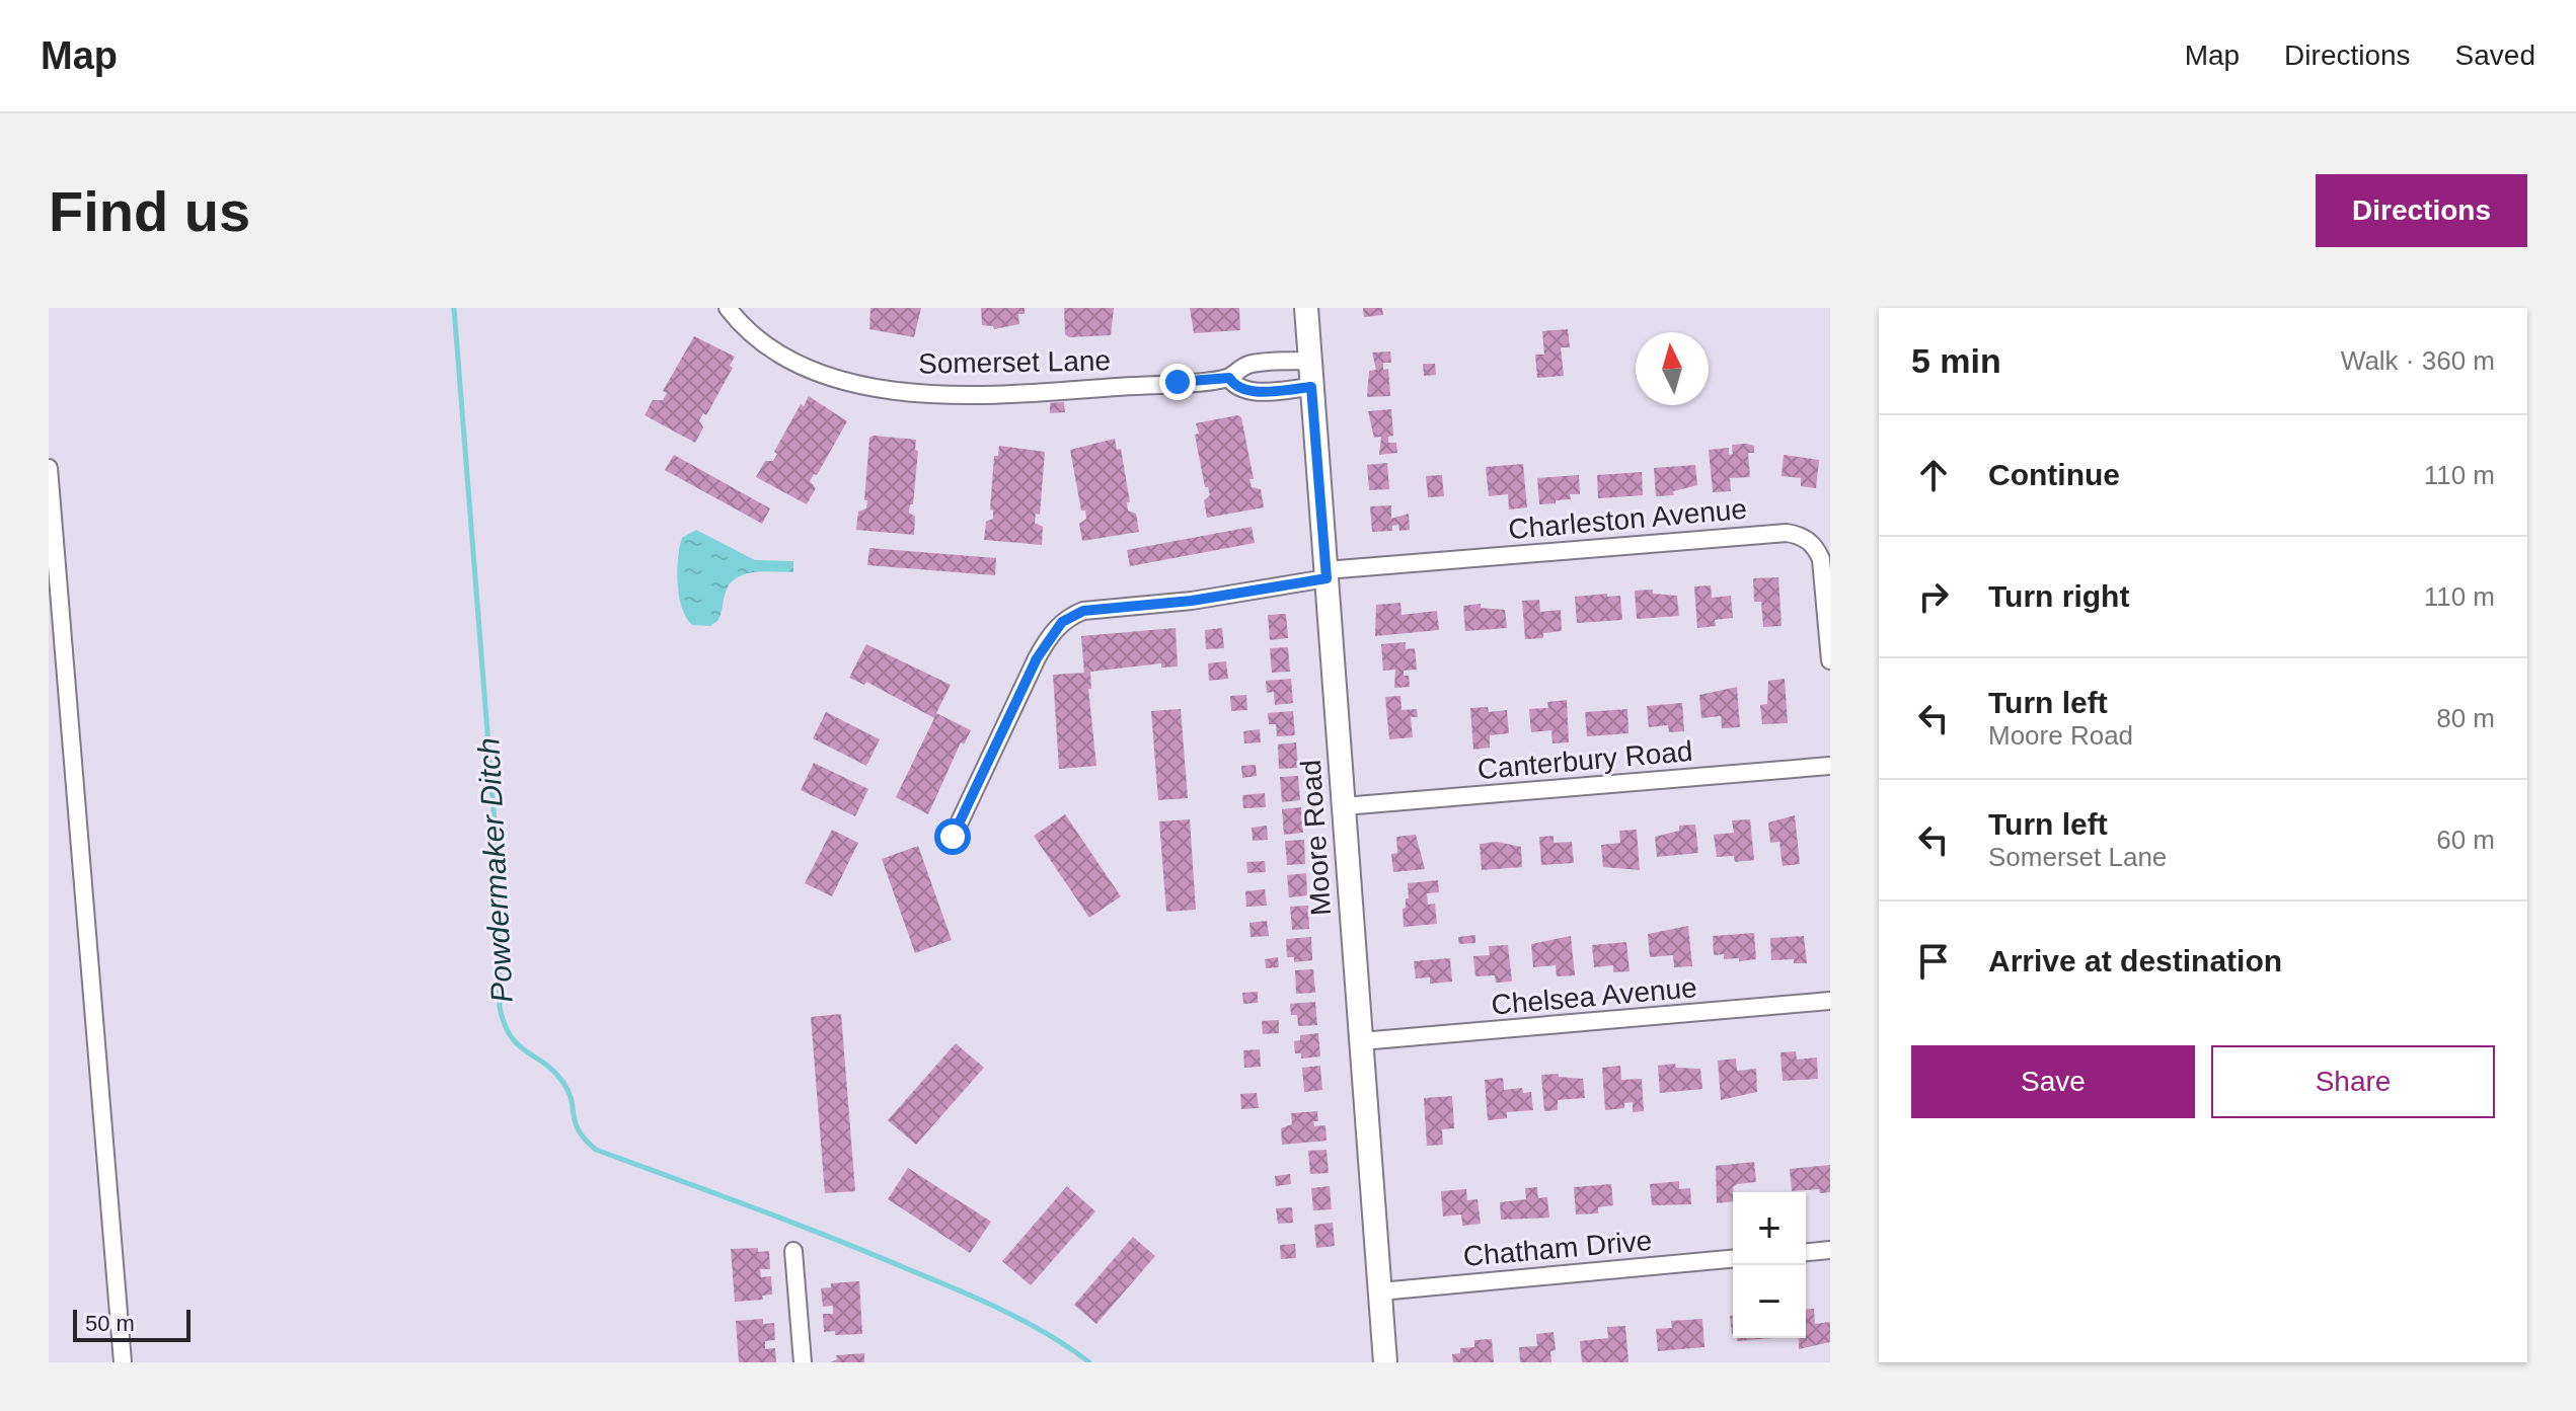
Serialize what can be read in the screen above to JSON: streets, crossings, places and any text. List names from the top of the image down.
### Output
{
  "streets": {
    "street": [
      "Somerset Lane",
      "Charleston Avenue",
      "Canterbury Road",
      "Moore Road",
      "Chelsea Avenue",
      "Chatham Drive"
    ]
  },
  "crossings": [
    ["Somerset Lane", "Moore Road"],
    ["Charleston Avenue", "Moore Road"],
    ["Canterbury Road", "Moore Road"],
    ["Moore Road", "Chelsea Avenue"],
    ["Moore Road", "Chatham Drive"]
  ],
  "water": ["Powdermaker Ditch"],
  "scale_bar": "50 m",
  "north": "top",
  "page": {
    "header": "Map",
    "nav": ["Map", "Directions", "Saved"],
    "buttons": [
      "Directions",
      ["Save", "Share"]
    ],
    "title": "Find us",
    "heading": ["5 min", "Walk · 360 m"],
    "list": [
      ["Continue", "110 m"],
      ["Turn right", "110 m"],
      ["Turn left", "Moore Road", "80 m"],
      ["Turn left", "Somerset Lane", "60 m"],
      "Arrive at destination"
    ],
    "map_buttons": ["+", "−"],
    "scale": "50 m"
  }
}
